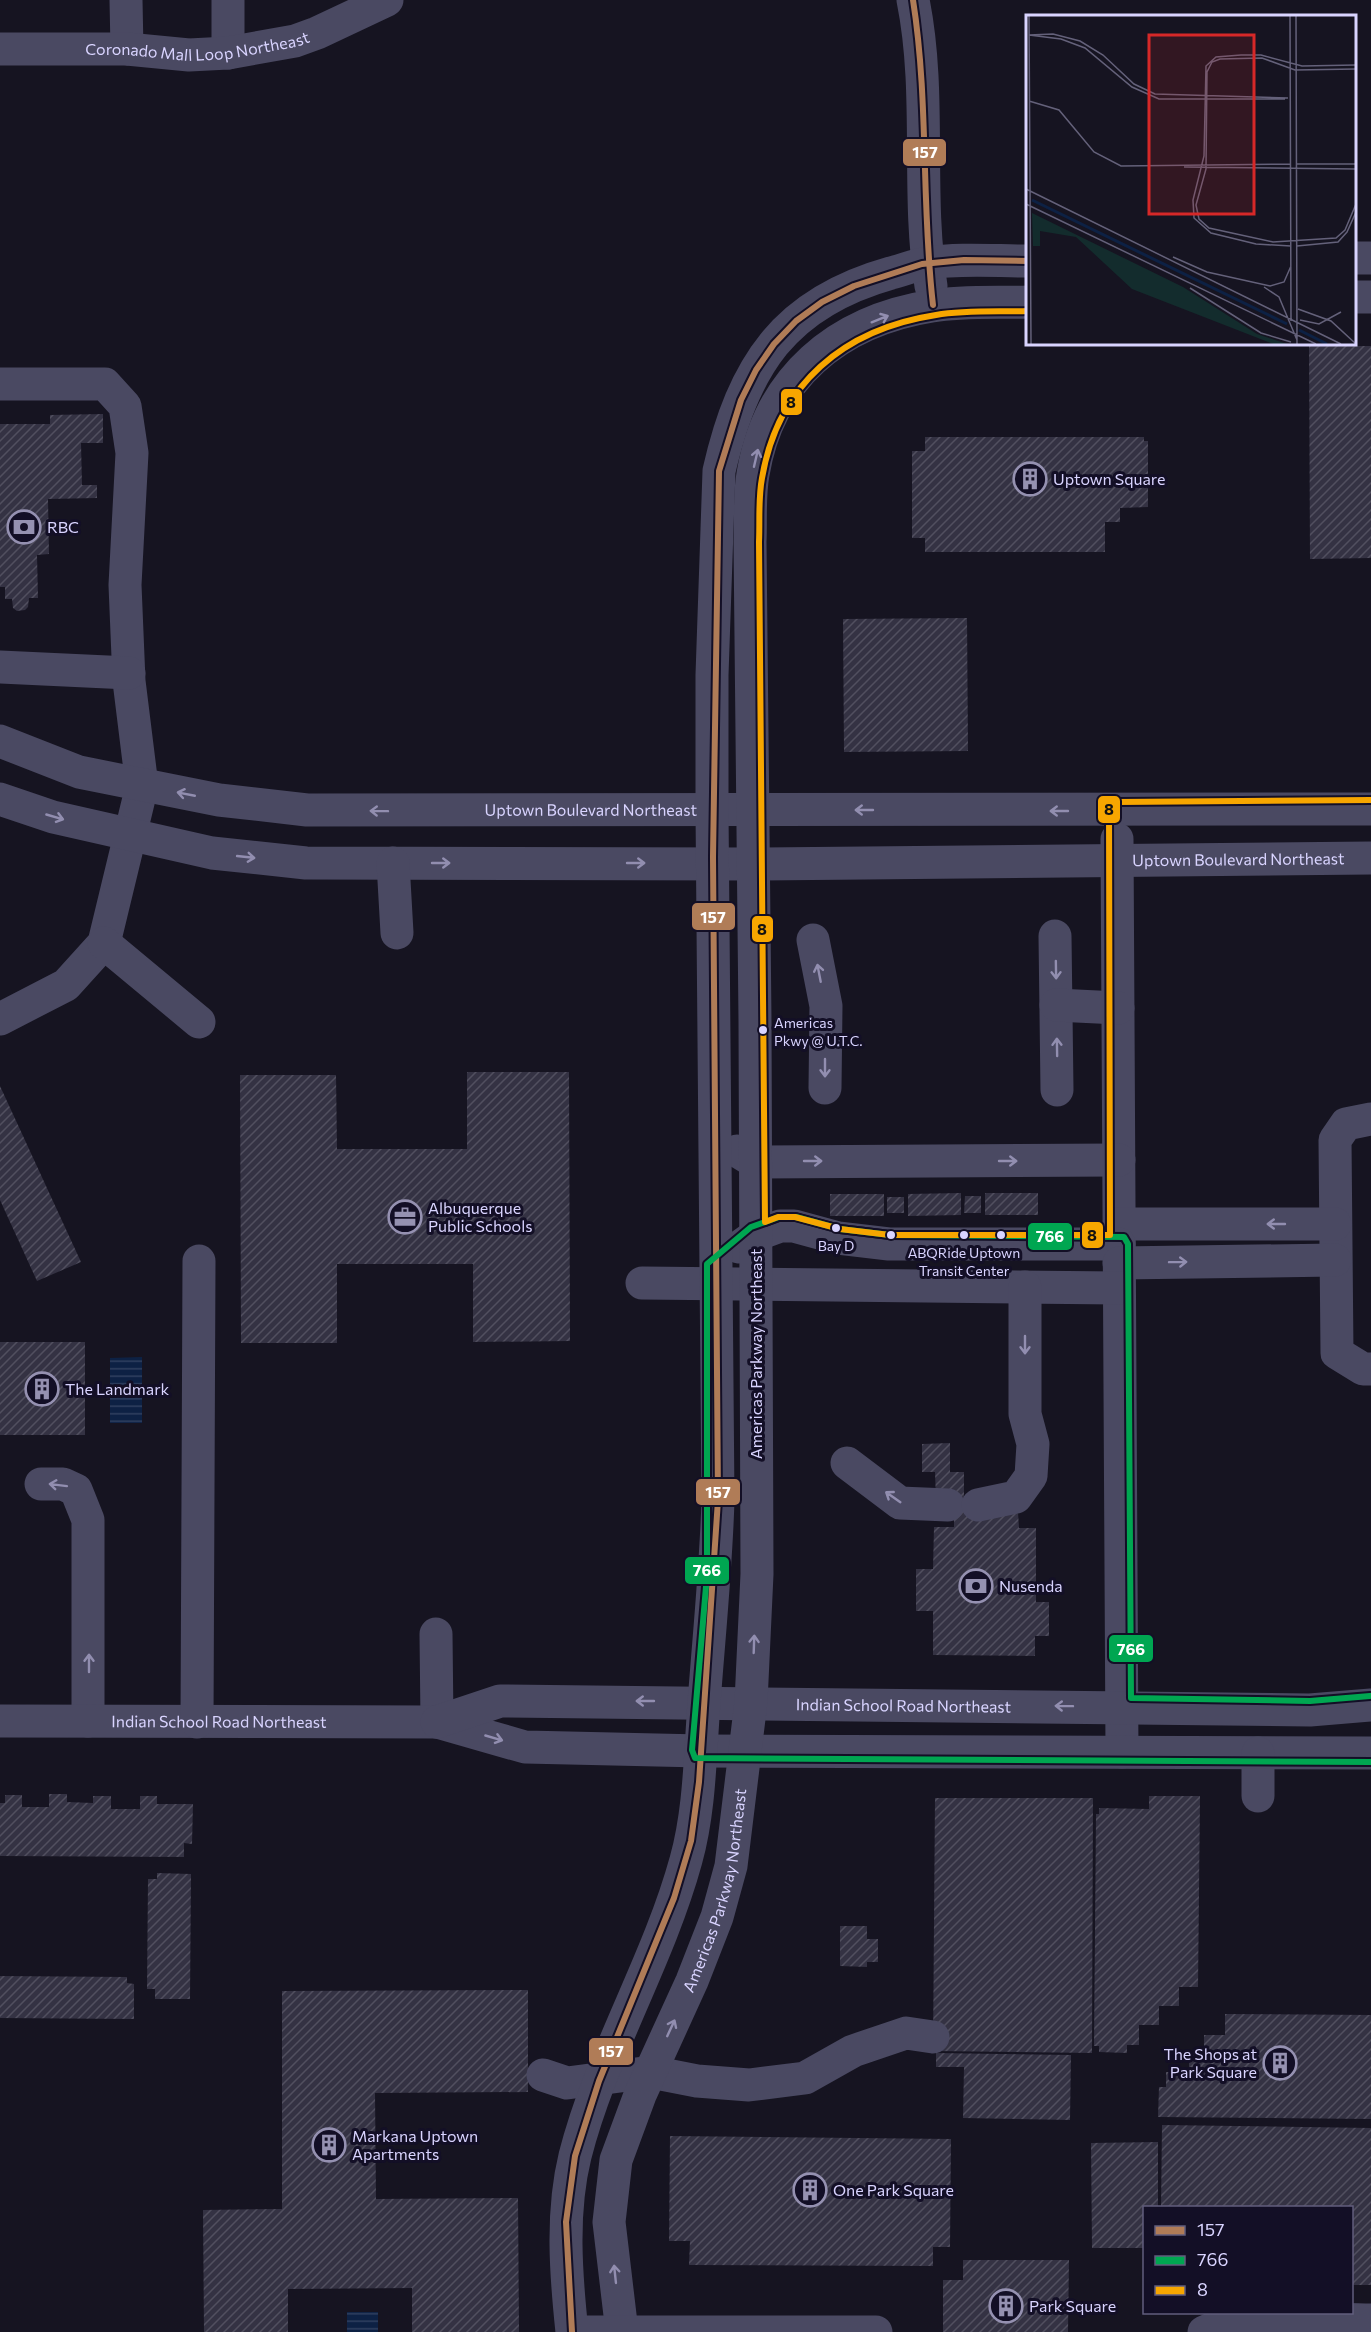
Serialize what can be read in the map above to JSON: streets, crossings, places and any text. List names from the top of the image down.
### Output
{
  "streets": {
    "street": [
      "Coronado Mall Loop Northeast",
      "Uptown Boulevard Northeast",
      "Americas Parkway Northeast",
      "Indian School Road Northeast"
    ]
  },
  "crossings": [
    ["Uptown Boulevard Northeast", "Americas Parkway Northeast"],
    ["Americas Parkway Northeast", "Indian School Road Northeast"]
  ],
  "places": {
    "building": [
      "Uptown Square",
      "The Landmark",
      "The Shops at Park Square",
      "Markana Uptown Apartments",
      "One Park Square",
      "Park Square"
    ],
    "bank": ["RBC", "Nusenda"],
    "other": ["Americas Pkwy @ U.T.C.", "Bay D", "ABQRide Uptown Transit Center"],
    "office": ["Albuquerque Public Schools"]
  },
  "lines": ["transit line 157", "transit line 8", "transit line 766"],
  "legend": ["157", "766", "8"]
}
